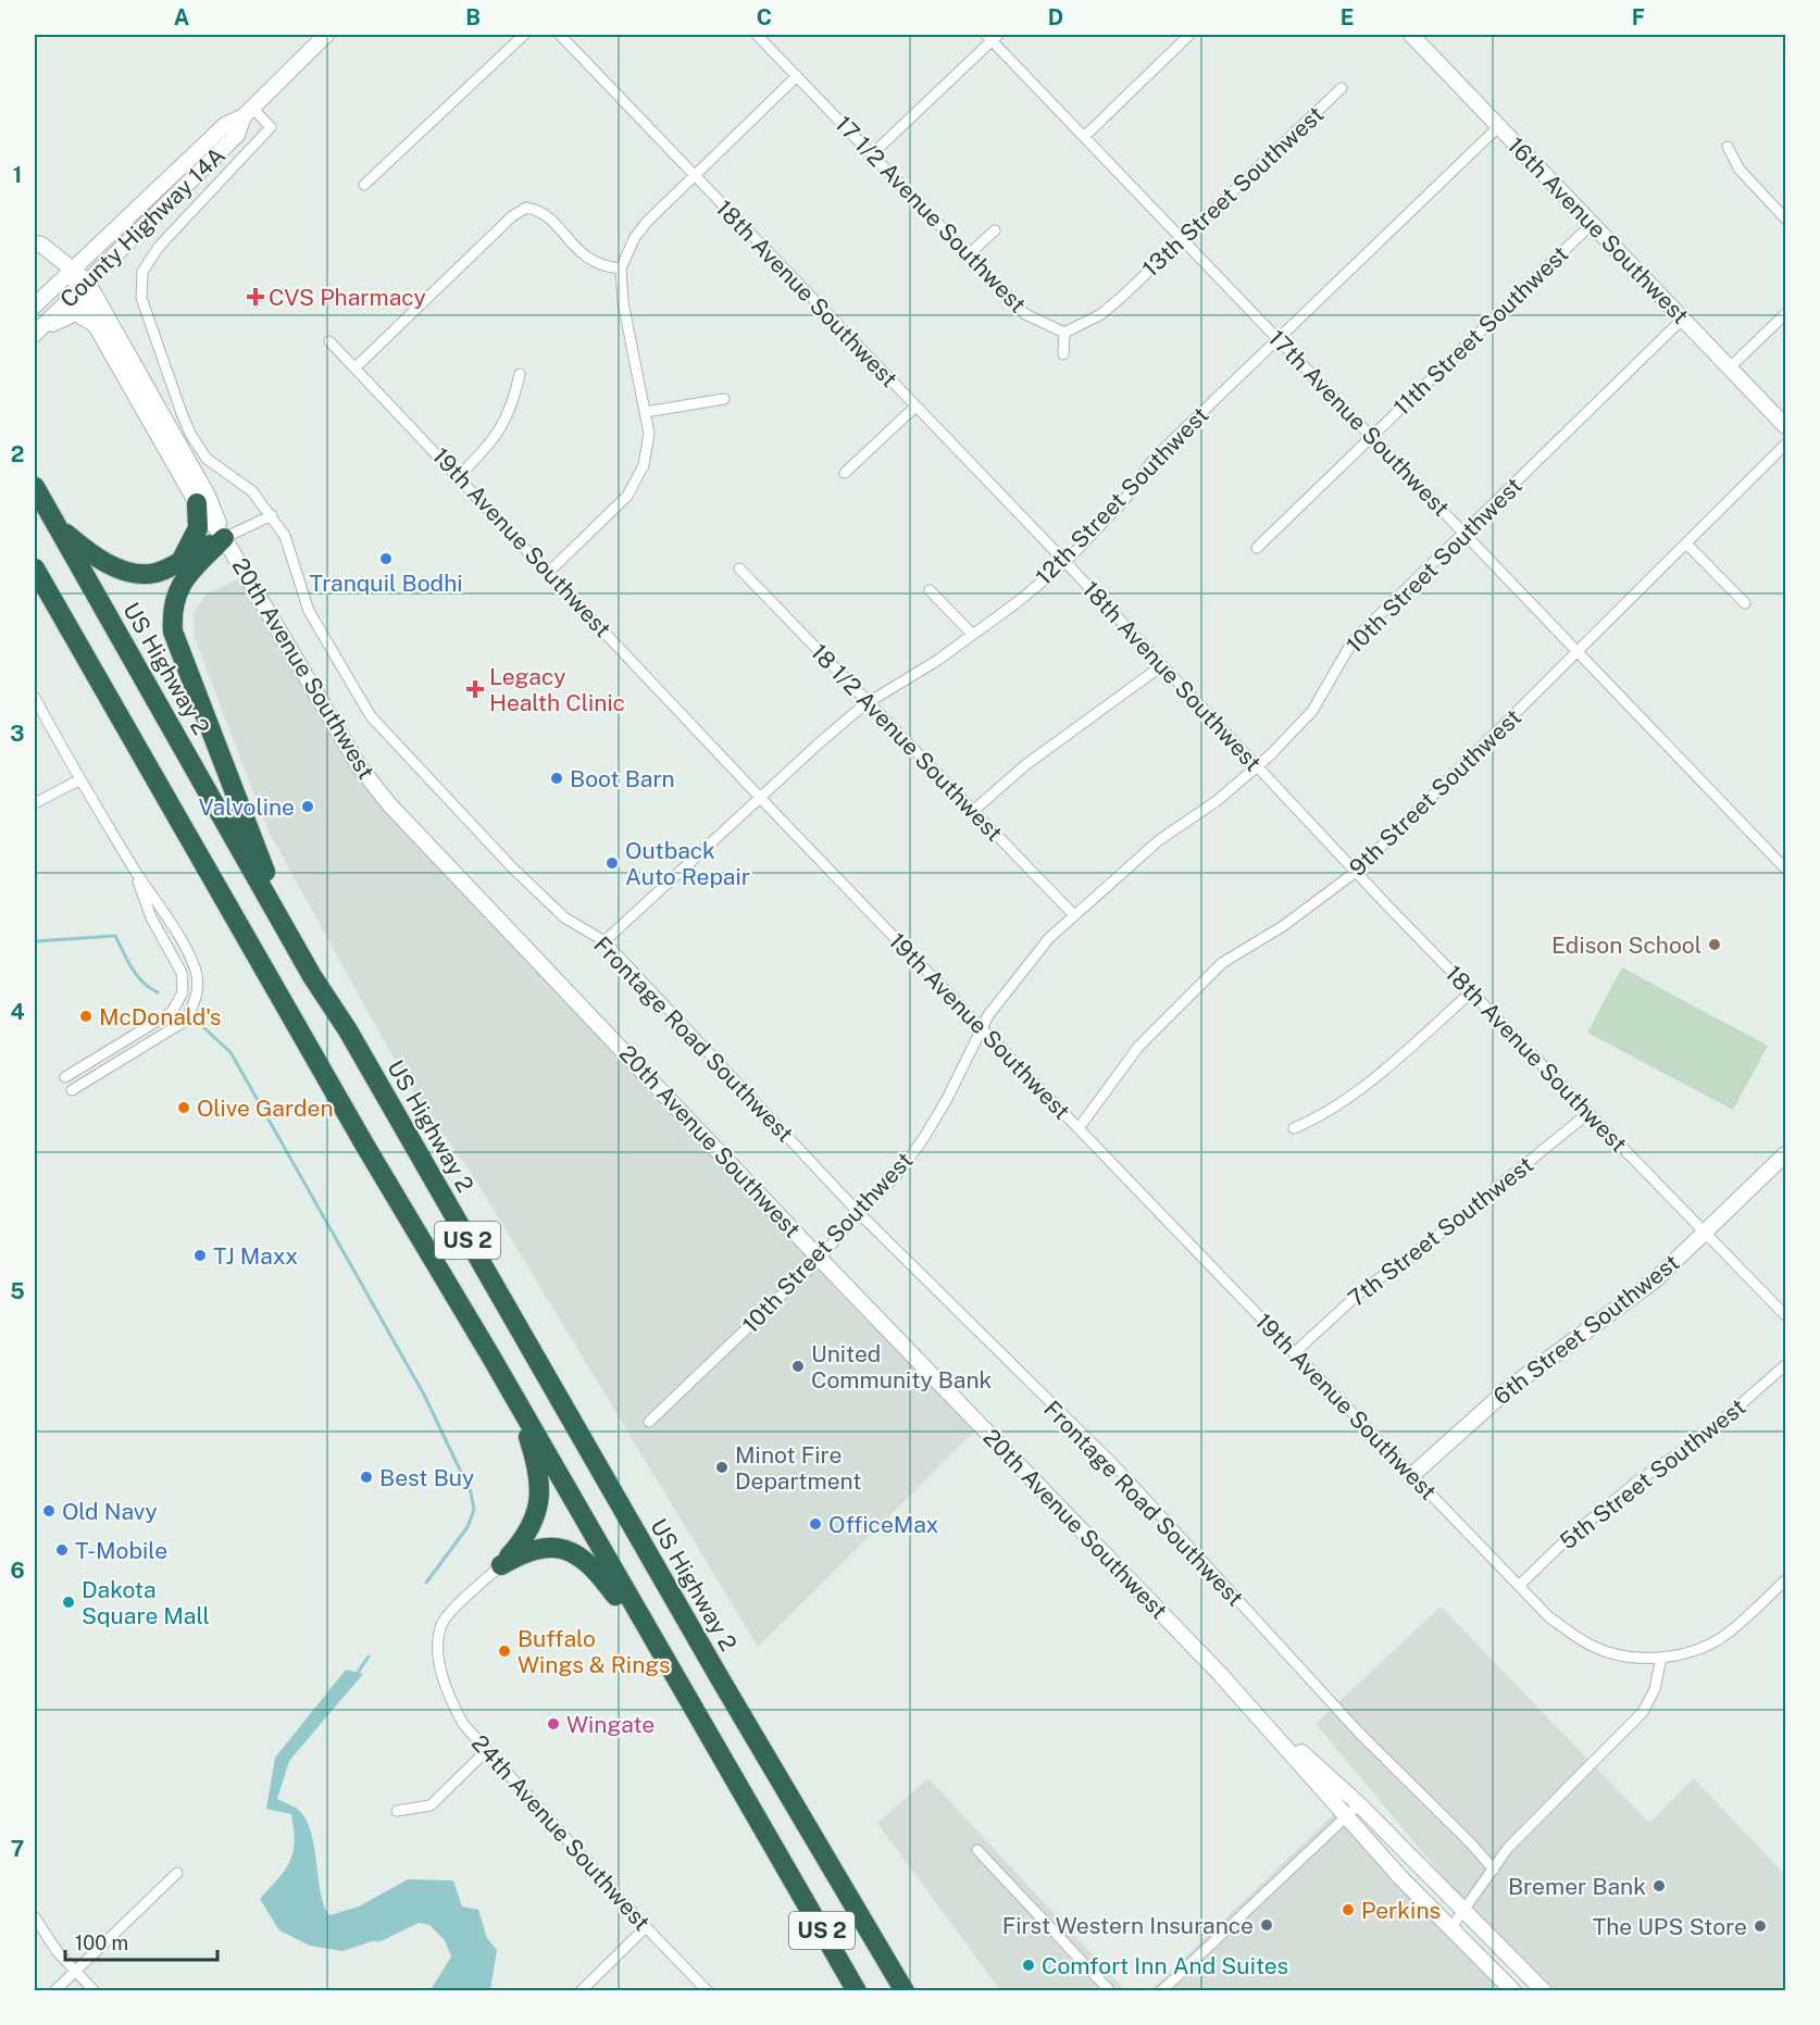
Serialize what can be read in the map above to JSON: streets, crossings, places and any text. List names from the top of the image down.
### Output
{
  "streets": {
    "highway": ["US Highway 2", "US 2"],
    "street": [
      "13th Street Southwest",
      "17 1/2 Avenue Southwest",
      "County Highway 14A",
      "16th Avenue Southwest",
      "18th Avenue Southwest",
      "11th Street Southwest",
      "17th Avenue Southwest",
      "12th Street Southwest",
      "19th Avenue Southwest",
      "10th Street Southwest",
      "20th Avenue Southwest",
      "18 1/2 Avenue Southwest",
      "9th Street Southwest",
      "Frontage Road Southwest",
      "7th Street Southwest",
      "6th Street Southwest",
      "5th Street Southwest",
      "24th Avenue Southwest"
    ]
  },
  "crossings": [
    ["13th Street Southwest", "17 1/2 Avenue Southwest"],
    ["13th Street Southwest", "17th Avenue Southwest"],
    ["County Highway 14A", "20th Avenue Southwest"],
    ["County Highway 14A", "Frontage Road Southwest"],
    ["16th Avenue Southwest", "11th Street Southwest"],
    ["16th Avenue Southwest", "12th Street Southwest"],
    ["16th Avenue Southwest", "10th Street Southwest"],
    ["18th Avenue Southwest", "12th Street Southwest"],
    ["18th Avenue Southwest", "10th Street Southwest"],
    ["18th Avenue Southwest", "9th Street Southwest"],
    ["18th Avenue Southwest", "7th Street Southwest"],
    ["18th Avenue Southwest", "6th Street Southwest"],
    ["11th Street Southwest", "17th Avenue Southwest"],
    ["17th Avenue Southwest", "12th Street Southwest"],
    ["17th Avenue Southwest", "10th Street Southwest"],
    ["17th Avenue Southwest", "9th Street Southwest"],
    ["12th Street Southwest", "19th Avenue Southwest"],
    ["12th Street Southwest", "18 1/2 Avenue Southwest"],
    ["12th Street Southwest", "Frontage Road Southwest"],
    ["19th Avenue Southwest", "10th Street Southwest"],
    ["19th Avenue Southwest", "9th Street Southwest"],
    ["19th Avenue Southwest", "7th Street Southwest"],
    ["19th Avenue Southwest", "6th Street Southwest"],
    ["19th Avenue Southwest", "5th Street Southwest"],
    ["10th Street Southwest", "20th Avenue Southwest"],
    ["10th Street Southwest", "18 1/2 Avenue Southwest"],
    ["10th Street Southwest", "Frontage Road Southwest"]
  ],
  "places": {
    "health": ["CVS Pharmacy", "Legacy Health Clinic"],
    "other": [
      "Tranquil Bodhi",
      "Boot Barn",
      "Valvoline",
      "Outback Auto Repair",
      "Edison School",
      "McDonald's",
      "Olive Garden",
      "TJ Maxx",
      "United Community Bank",
      "Minot Fire Department",
      "Best Buy",
      "Old Navy",
      "OfficeMax",
      "T-Mobile",
      "Dakota Square Mall",
      "Buffalo Wings & Rings",
      "Wingate",
      "Bremer Bank",
      "Perkins",
      "First Western Insurance",
      "The UPS Store",
      "Comfort Inn And Suites"
    ]
  },
  "scale_bar": "100 m",
  "grid": {
    "columns": [
      "A",
      "B",
      "C",
      "D",
      "E",
      "F"
    ],
    "rows": [
      "1",
      "2",
      "3",
      "4",
      "5",
      "6",
      "7"
    ]
  }
}
